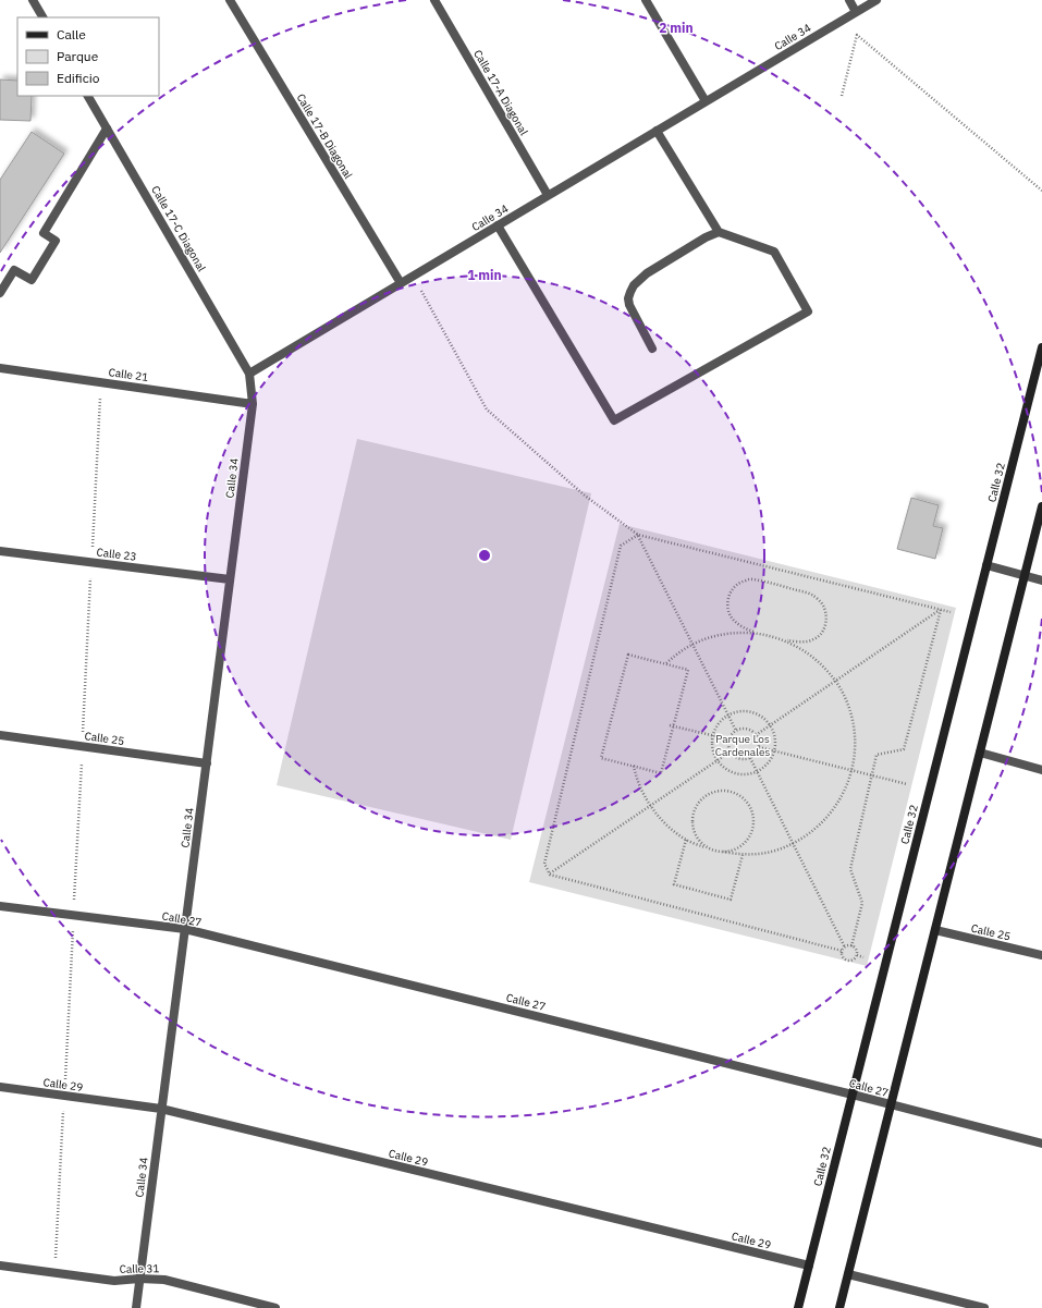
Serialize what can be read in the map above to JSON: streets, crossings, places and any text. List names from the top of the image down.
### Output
{
  "streets": {
    "street": [
      "Calle 34",
      "Calle 17-A Diagonal",
      "Calle 17-B Diagonal",
      "Calle 17-C Diagonal",
      "Calle 21",
      "Calle 32",
      "Calle 23",
      "Calle 25",
      "Calle 27",
      "Calle 29",
      "Calle 31"
    ]
  },
  "crossings": [
    ["Calle 34", "Calle 17-A Diagonal"],
    ["Calle 34", "Calle 17-B Diagonal"],
    ["Calle 34", "Calle 17-C Diagonal"],
    ["Calle 34", "Calle 21"],
    ["Calle 34", "Calle 23"],
    ["Calle 34", "Calle 25"],
    ["Calle 34", "Calle 27"],
    ["Calle 34", "Calle 29"],
    ["Calle 34", "Calle 31"],
    ["Calle 32", "Calle 27"],
    ["Calle 32", "Calle 29"]
  ],
  "parks": ["Parque Los Cardenales"],
  "legend": ["Calle", "Parque", "Edificio"],
  "rings": ["2 min", "1 min"]
}
